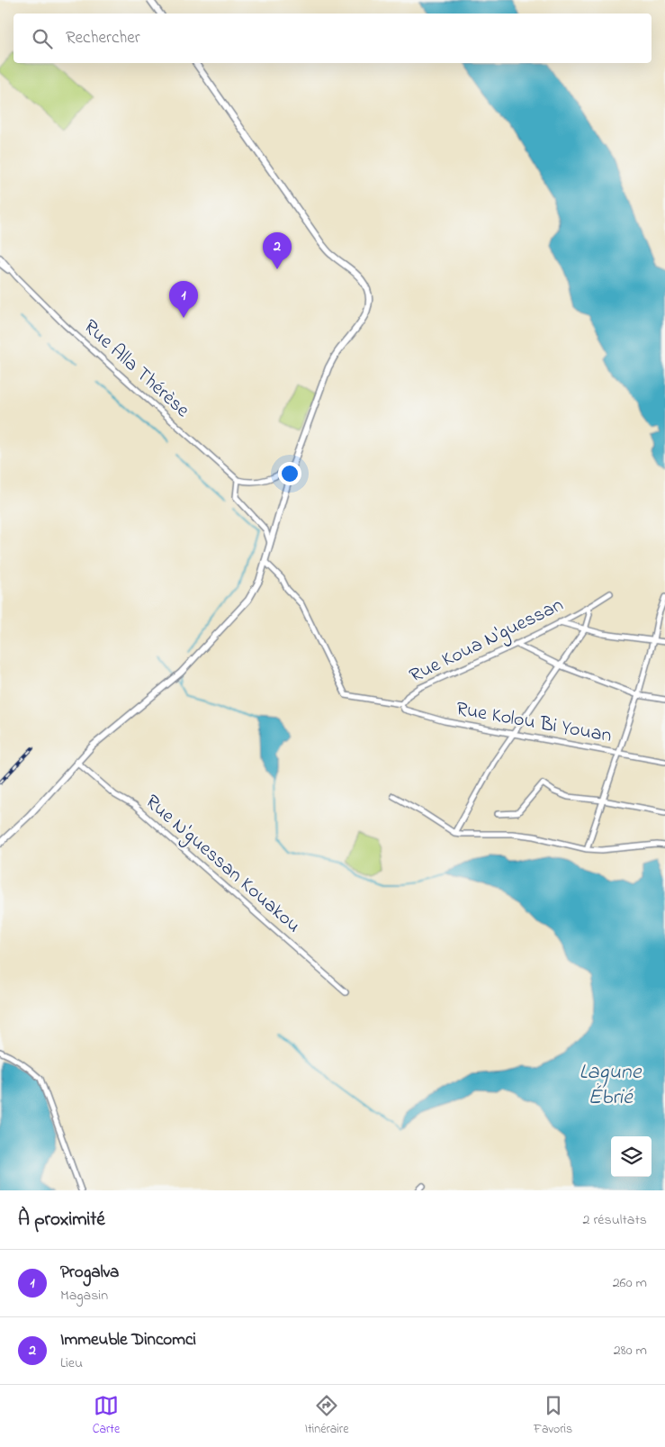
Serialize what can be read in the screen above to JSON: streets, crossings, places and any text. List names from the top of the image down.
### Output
{
  "streets": {
    "street": [
      "Rue Alla Thérèse",
      "Rue Koua N'guessan",
      "Rue Kolou Bi Youan",
      "Rue N'guessan Kouakou"
    ]
  },
  "crossings": [
    ["Rue Koua N'guessan", "Rue Kolou Bi Youan"]
  ],
  "water": ["Lagune Ébrié"],
  "page": {
    "search": "Rechercher",
    "pins": ["2", "1"],
    "heading": ["À proximité", "2 résultats"],
    "list": [
      {
        "mark": "1",
        "name": "Progalva",
        "note": "Magasin",
        "value": "260 m"
      },
      {
        "mark": "2",
        "name": "Immeuble Dincomci",
        "note": "Lieu",
        "value": "280 m"
      }
    ],
    "nav": ["Carte", "Itinéraire", "Favoris"]
  }
}
